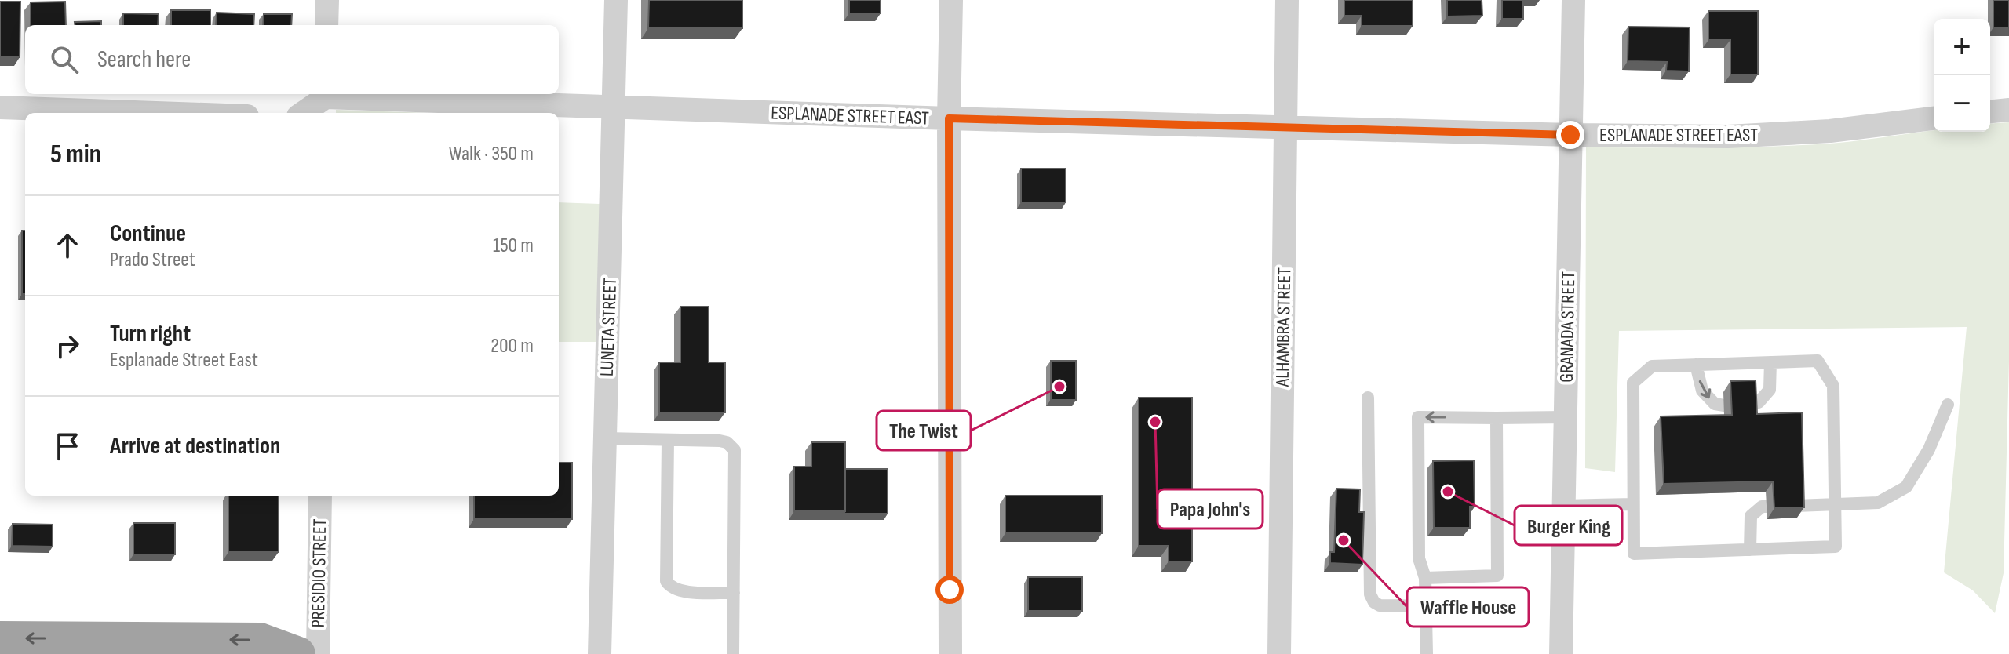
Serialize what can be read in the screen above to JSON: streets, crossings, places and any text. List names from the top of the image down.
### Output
{
  "streets": {
    "street": [
      "ESPLANADE STREET EAST",
      "LUNETA STREET",
      "ALHAMBRA STREET",
      "GRANADA STREET",
      "PRESIDIO STREET"
    ]
  },
  "crossings": [
    ["ESPLANADE STREET EAST", "LUNETA STREET"],
    ["ESPLANADE STREET EAST", "ALHAMBRA STREET"],
    ["ESPLANADE STREET EAST", "GRANADA STREET"]
  ],
  "places": [
    "The Twist",
    "Papa John's",
    "Burger King",
    "Waffle House"
  ],
  "page": {
    "map_buttons": ["+", "−"],
    "search": "Search here",
    "heading": ["5 min", "Walk · 350 m"],
    "list": [
      ["Continue", "Prado Street", "150 m"],
      ["Turn right", "Esplanade Street East", "200 m"],
      "Arrive at destination"
    ]
  }
}
